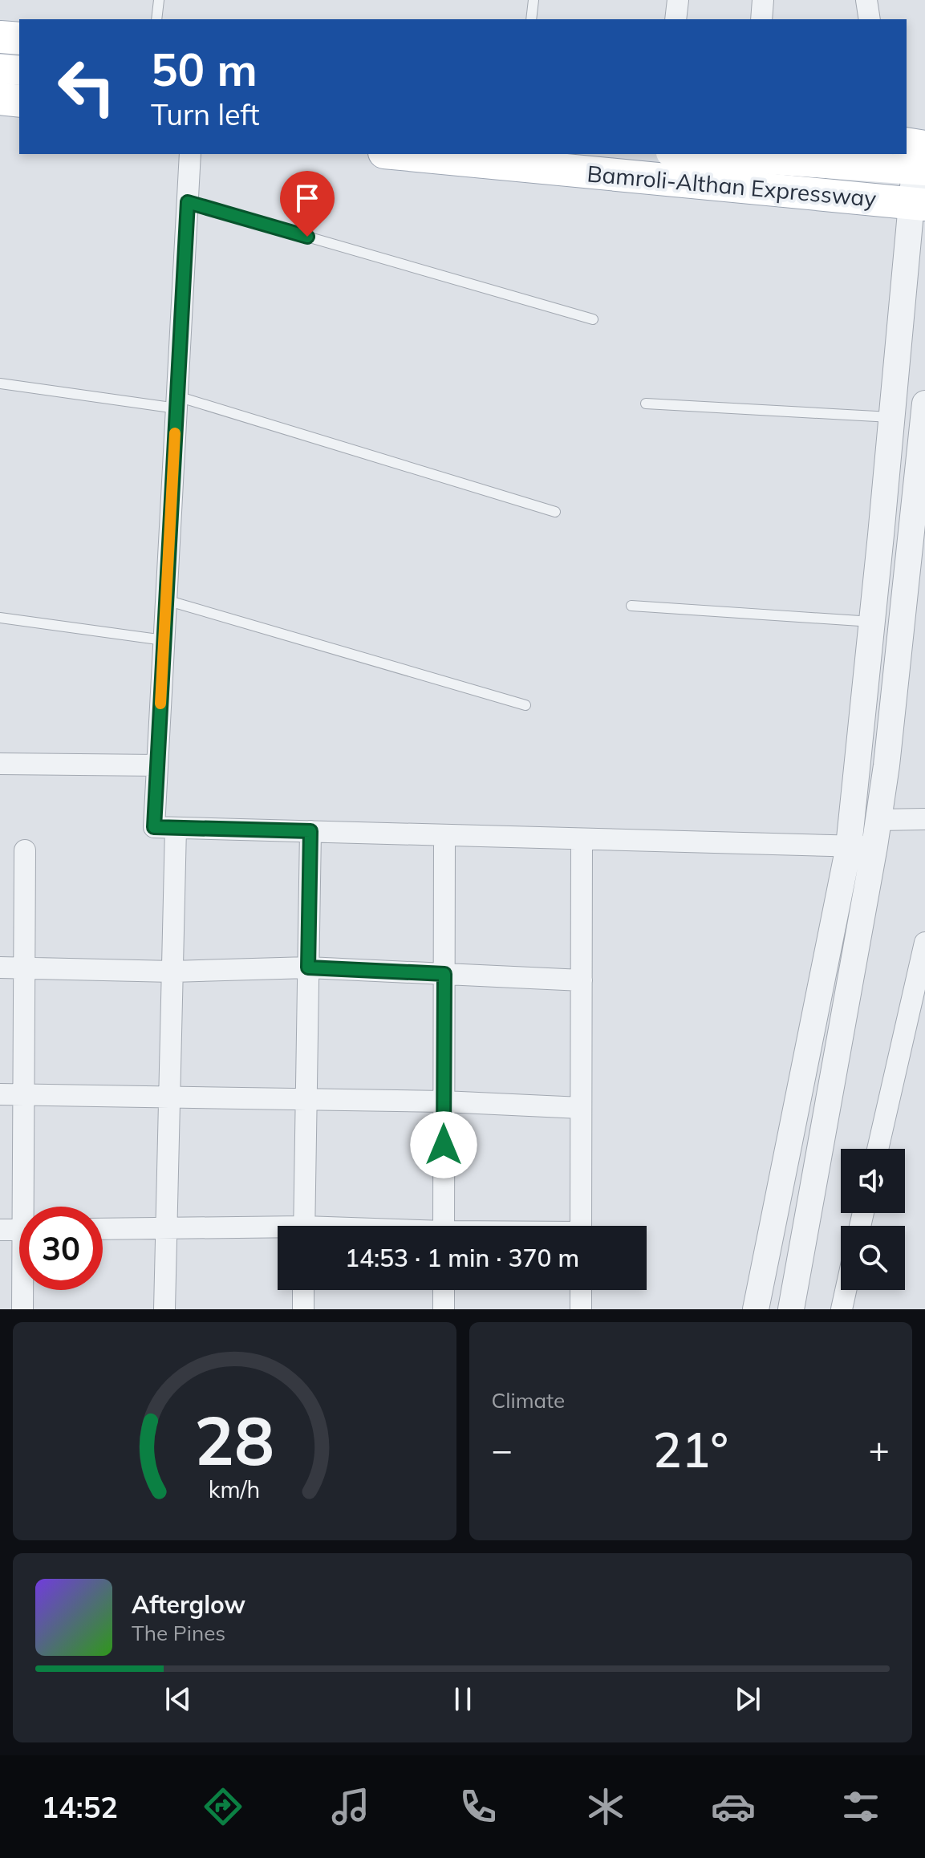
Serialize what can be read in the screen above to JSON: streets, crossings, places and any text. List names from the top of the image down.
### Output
{
  "streets": {
    "main road": ["Bamroli-Althan Expressway"]
  },
  "page": {
    "turn": ["50 m", "Turn left"],
    "limit": "30",
    "trip": "14:53 · 1 min · 370 m",
    "tile": "Climate",
    "heat": ["−", "21°", "+"],
    "song": ["Afterglow", "The Pines"],
    "tabs": "14:52",
    "gauge": ["28", "km/h"]
  }
}
